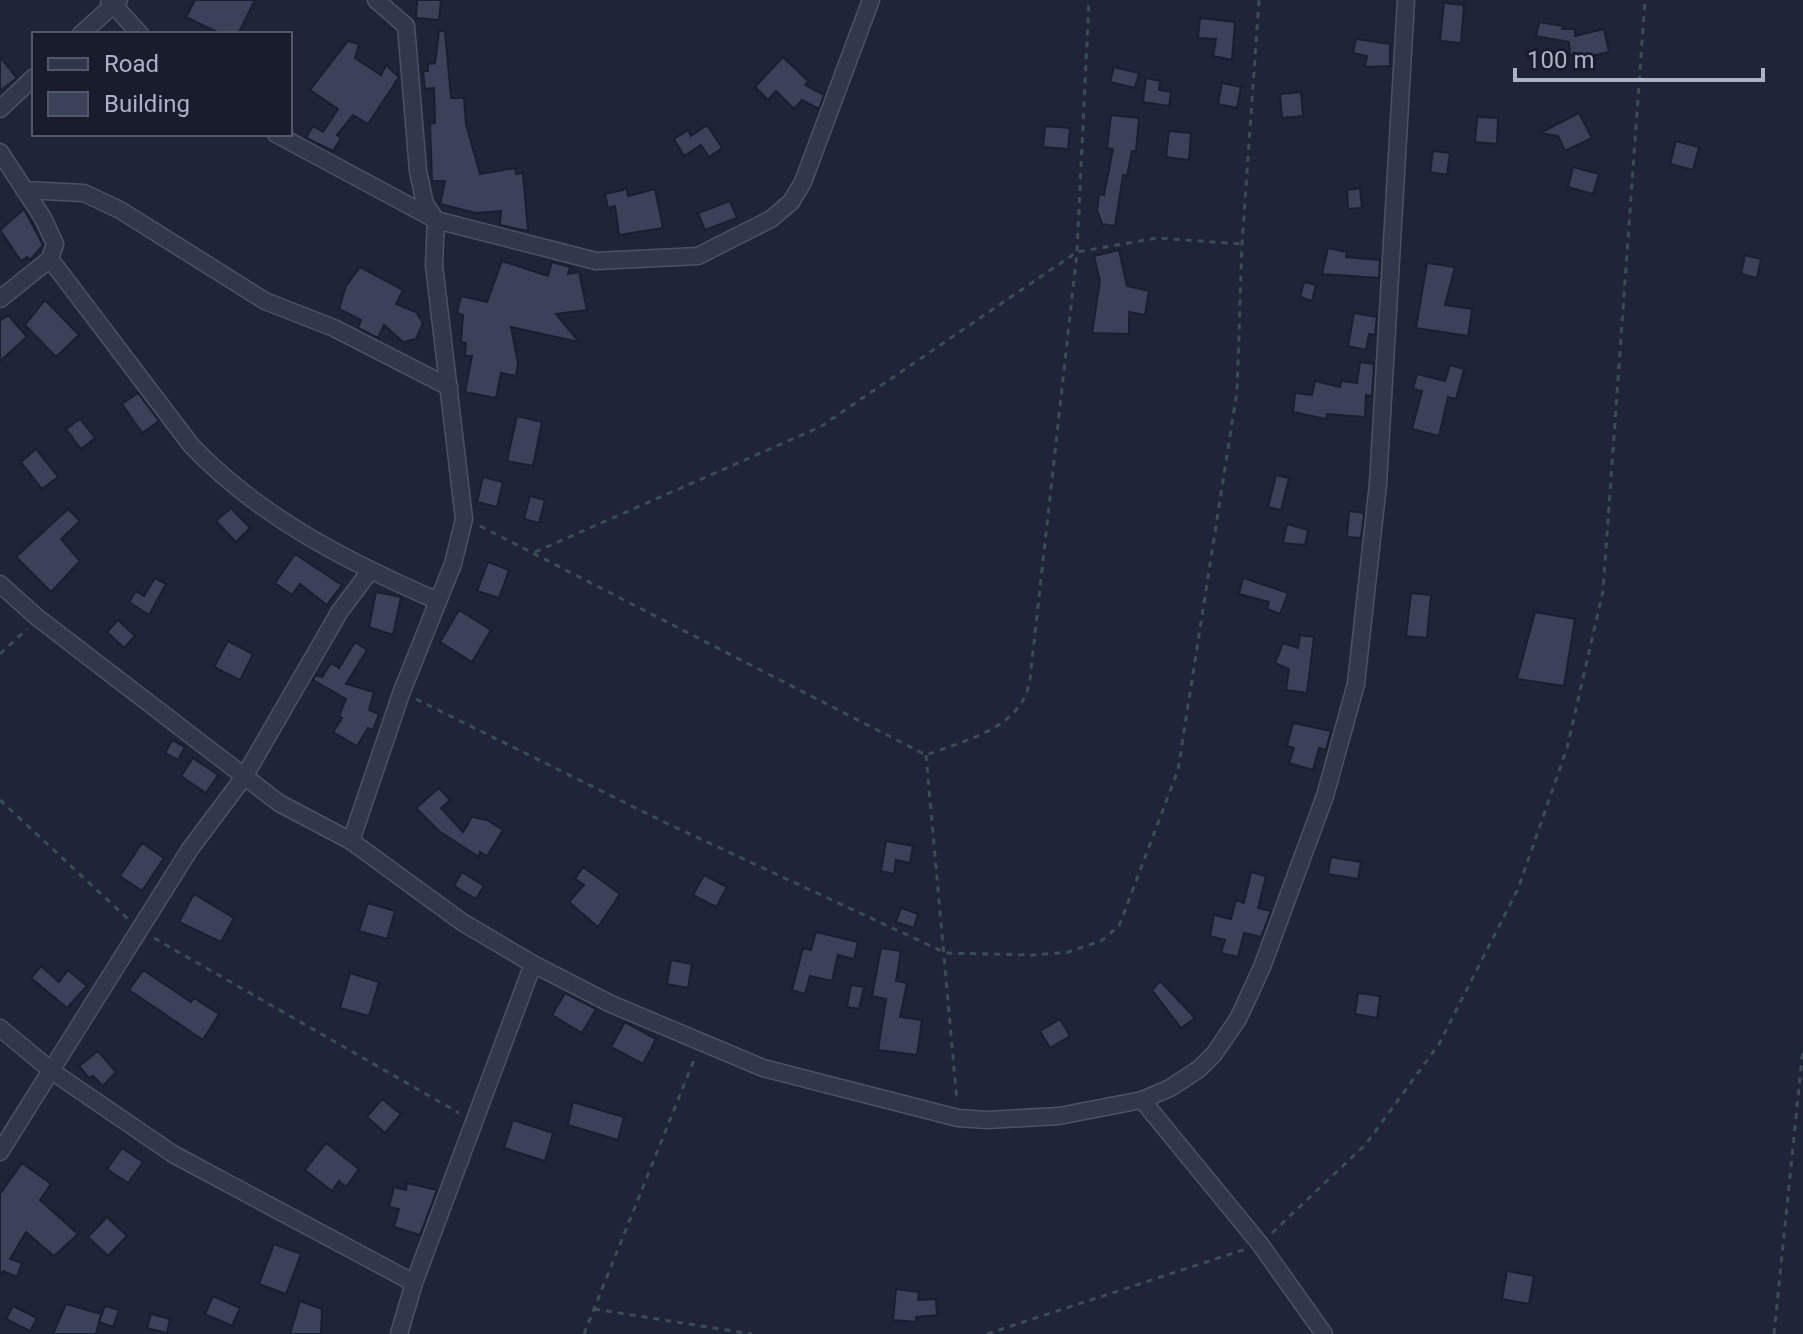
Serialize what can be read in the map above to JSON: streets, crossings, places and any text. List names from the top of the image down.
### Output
{
  "legend": ["Road", "Building"],
  "scale_bar": "100 m"
}
